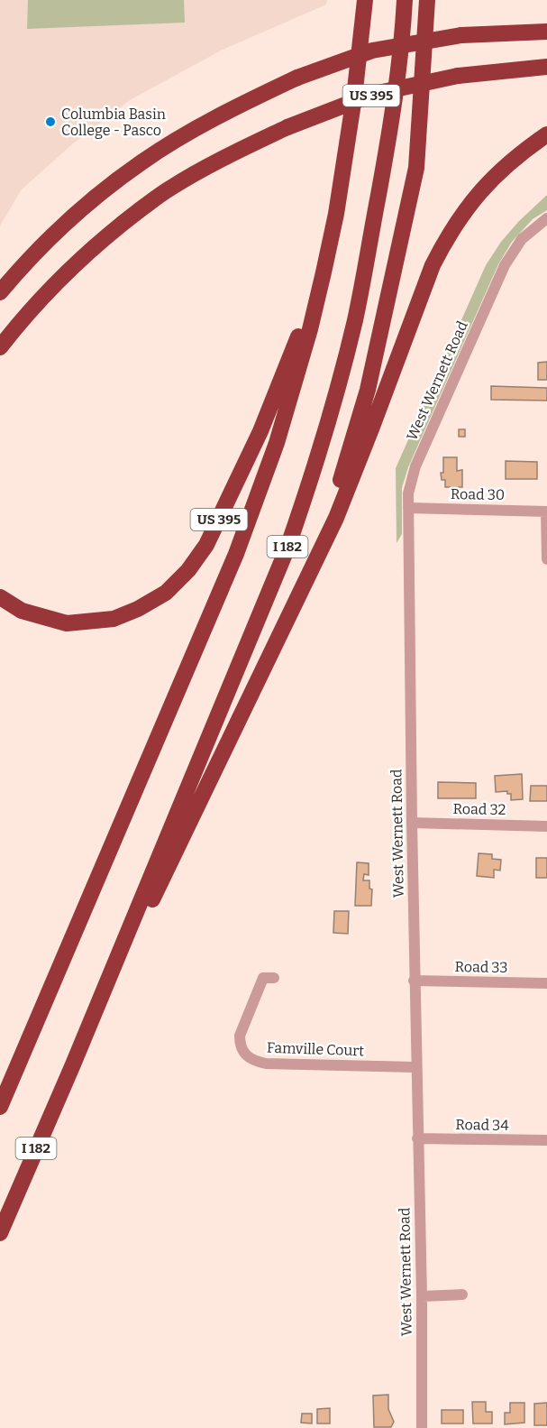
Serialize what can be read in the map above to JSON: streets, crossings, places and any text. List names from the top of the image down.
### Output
{
  "streets": {
    "highway": ["US 395", "I 182"],
    "street": [
      "West Wernett Road",
      "Road 30",
      "Road 32",
      "Road 33",
      "Famville Court",
      "Road 34"
    ]
  },
  "crossings": [
    ["West Wernett Road", "Road 30"],
    ["West Wernett Road", "Road 32"],
    ["West Wernett Road", "Road 33"],
    ["West Wernett Road", "Famville Court"],
    ["West Wernett Road", "Road 34"]
  ],
  "places": ["Columbia Basin College - Pasco"]
}
